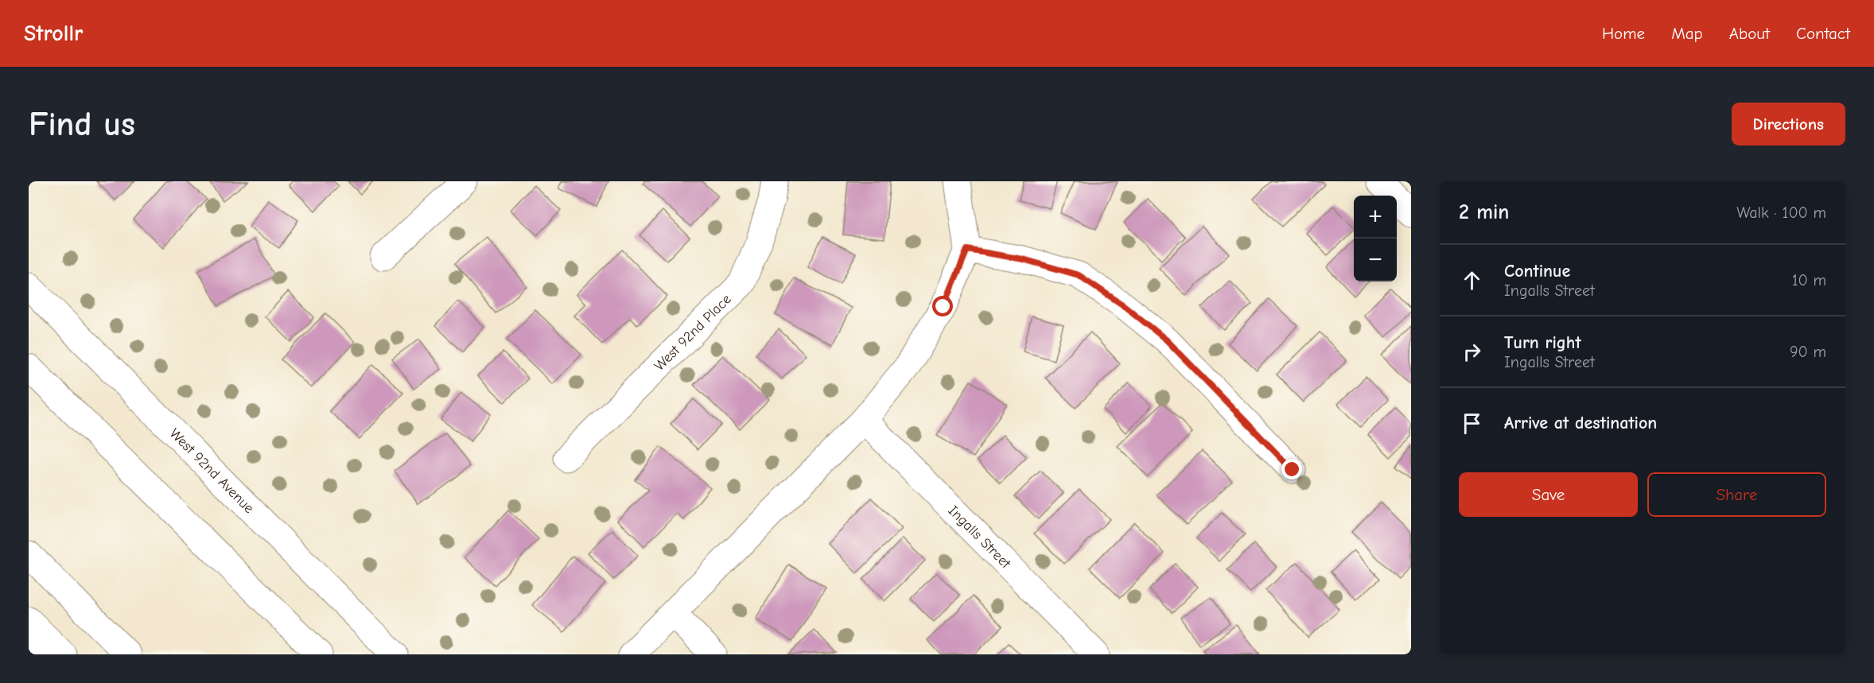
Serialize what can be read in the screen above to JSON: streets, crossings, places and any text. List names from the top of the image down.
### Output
{
  "streets": {
    "street": ["West 92nd Place", "West 92nd Avenue", "Ingalls Street"]
  },
  "page": {
    "header": "Strollr",
    "nav": [
      "Home",
      "Map",
      "About",
      "Contact"
    ],
    "buttons": [
      "Directions",
      ["Save", "Share"]
    ],
    "title": "Find us",
    "heading": ["2 min", "Walk · 100 m"],
    "map_buttons": ["+", "−"],
    "list": [
      ["Continue", "Ingalls Street", "10 m"],
      ["Turn right", "Ingalls Street", "90 m"],
      "Arrive at destination"
    ]
  }
}
